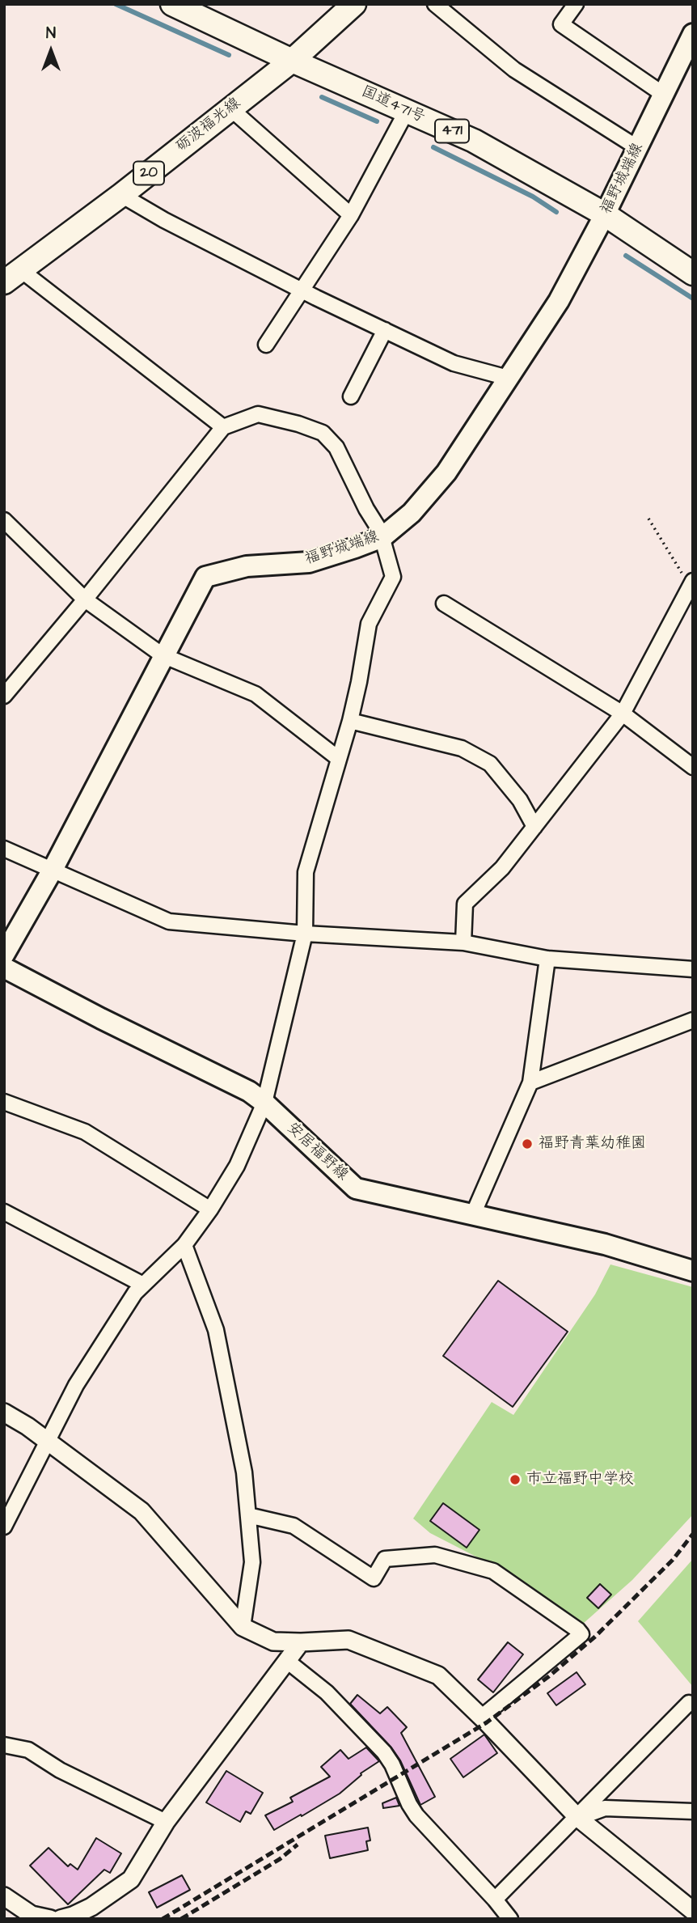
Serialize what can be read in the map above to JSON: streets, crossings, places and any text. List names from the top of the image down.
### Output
{
  "streets": {
    "main road": [
      "国道471号",
      "砺波福光線",
      "471",
      "20",
      "福野城端線",
      "安居福野線"
    ]
  },
  "crossings": [
    ["国道471号", "砺波福光線"],
    ["国道471号", "福野城端線"]
  ],
  "places": ["福野青葉幼稚園", "市立福野中学校"],
  "north": "top"
}
